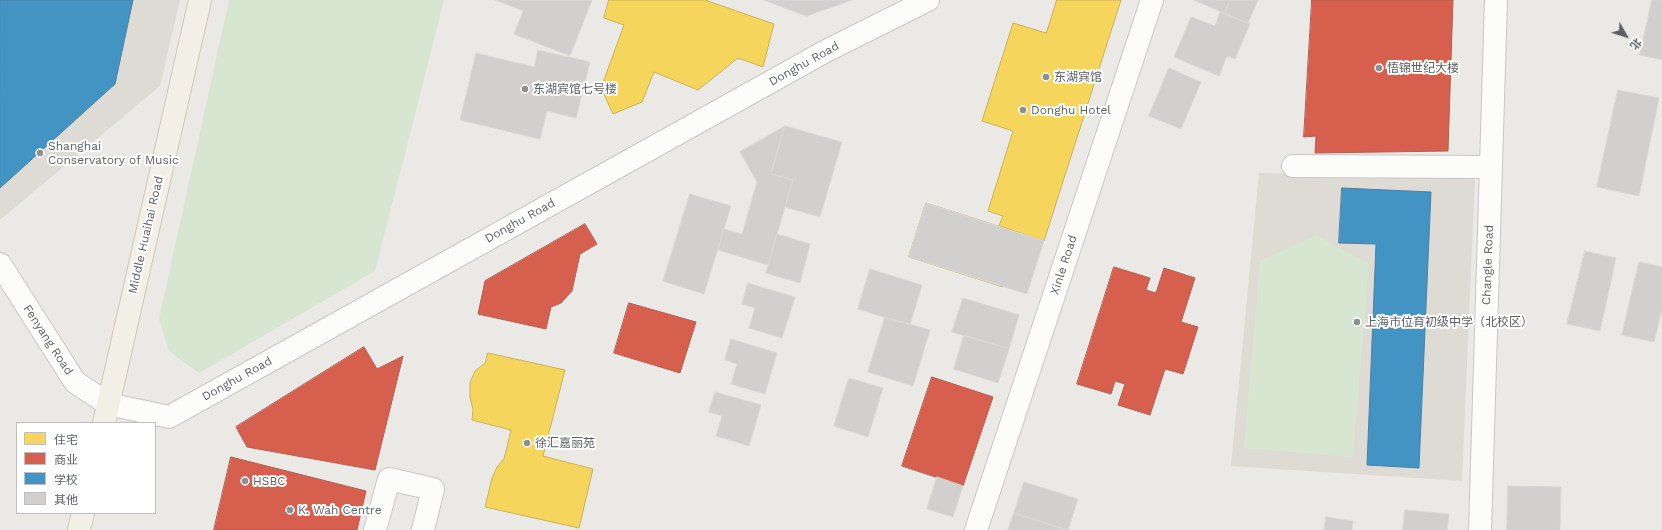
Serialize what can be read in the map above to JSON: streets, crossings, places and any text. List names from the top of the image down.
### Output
{
  "streets": {
    "main road": ["Middle Huaihai Road"],
    "street": [
      "Donghu Road",
      "Xinle Road",
      "Changle Road",
      "Fenyang Road"
    ]
  },
  "crossings": [
    ["Donghu Road", "Middle Huaihai Road"],
    ["Donghu Road", "Fenyang Road"],
    ["Middle Huaihai Road", "Fenyang Road"]
  ],
  "places": [
    "悟锦世纪大楼",
    "东湖宾馆",
    "东湖宾馆七号楼",
    "Donghu Hotel",
    "Shanghai Conservatory of Music",
    "上海市位育初级中学（北校区）",
    "徐汇嘉丽苑",
    "HSBC",
    "K. Wah Centre"
  ],
  "legend": [
    "住宅",
    "商业",
    "学校",
    "其他"
  ],
  "north": "bottom right"
}
